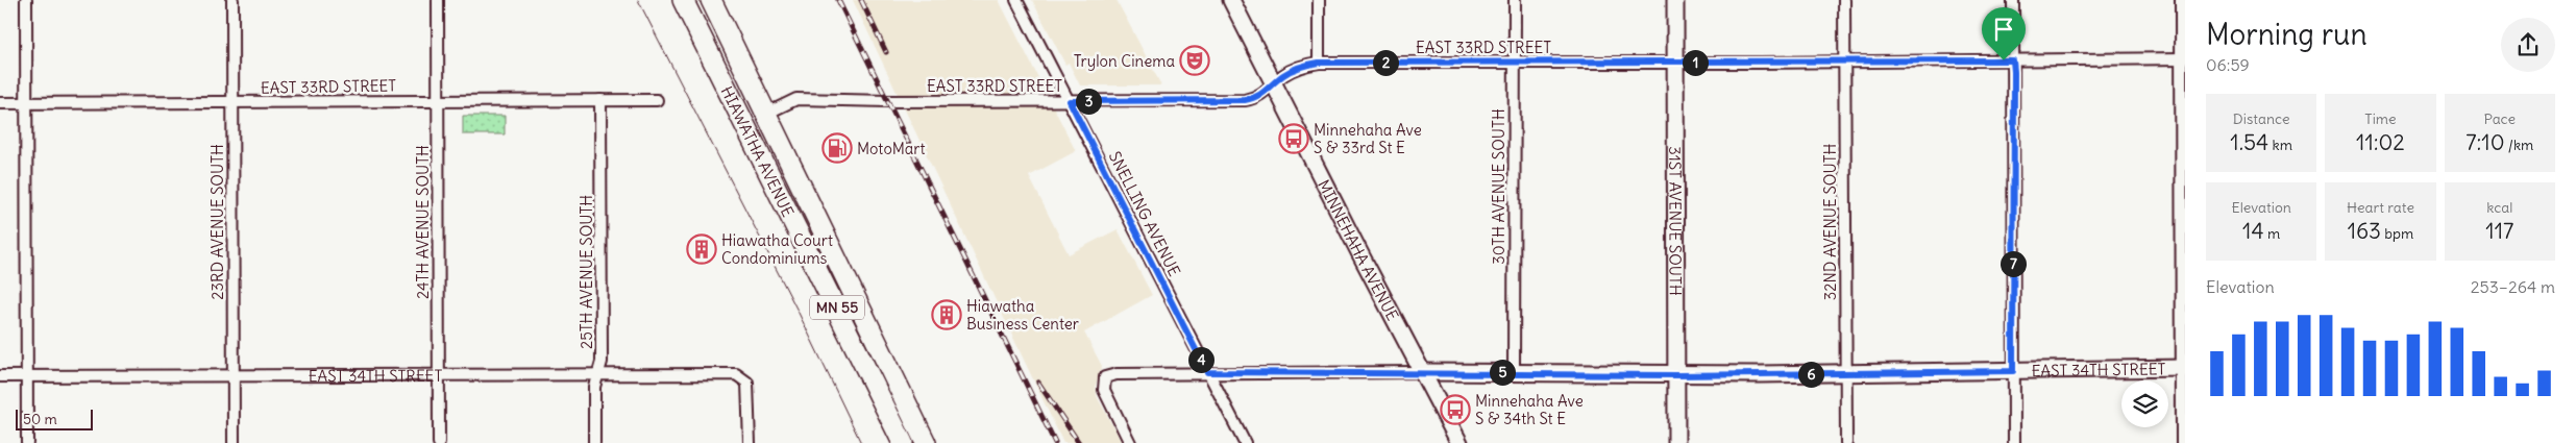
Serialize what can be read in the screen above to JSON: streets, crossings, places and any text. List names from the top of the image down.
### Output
{
  "streets": {
    "highway": ["HIAWATHA AVENUE", "MN 55"],
    "street": [
      "EAST 33RD STREET",
      "30TH AVENUE SOUTH",
      "SNELLING AVENUE",
      "23RD AVENUE SOUTH",
      "24TH AVENUE SOUTH",
      "31ST AVENUE SOUTH",
      "32ND AVENUE SOUTH",
      "MINNEHAHA AVENUE",
      "25TH AVENUE SOUTH",
      "EAST 34TH STREET"
    ]
  },
  "crossings": [
    ["EAST 33RD STREET", "HIAWATHA AVENUE"],
    ["EAST 33RD STREET", "30TH AVENUE SOUTH"],
    ["EAST 33RD STREET", "SNELLING AVENUE"],
    ["EAST 33RD STREET", "23RD AVENUE SOUTH"],
    ["EAST 33RD STREET", "24TH AVENUE SOUTH"],
    ["EAST 33RD STREET", "31ST AVENUE SOUTH"],
    ["EAST 33RD STREET", "32ND AVENUE SOUTH"],
    ["EAST 33RD STREET", "MINNEHAHA AVENUE"],
    ["EAST 33RD STREET", "25TH AVENUE SOUTH"],
    ["30TH AVENUE SOUTH", "EAST 34TH STREET"],
    ["SNELLING AVENUE", "EAST 34TH STREET"],
    ["23RD AVENUE SOUTH", "EAST 34TH STREET"],
    ["24TH AVENUE SOUTH", "EAST 34TH STREET"],
    ["31ST AVENUE SOUTH", "EAST 34TH STREET"],
    ["32ND AVENUE SOUTH", "EAST 34TH STREET"],
    ["MINNEHAHA AVENUE", "EAST 34TH STREET"],
    ["25TH AVENUE SOUTH", "EAST 34TH STREET"]
  ],
  "places": {
    "theatre": ["Trylon Cinema"],
    "bus stop": ["Minnehaha Ave S & 33rd St E", "Minnehaha Ave S & 34th St E"],
    "fuel station": ["MotoMart"],
    "building": ["Hiawatha Court Condominiums", "Hiawatha Business Center"]
  },
  "scale_bar": "50 m",
  "page": {
    "heading": ["Morning run", "06:59"],
    "pins": [
      "1",
      "2",
      "3",
      "7",
      "4",
      "5",
      "6"
    ],
    "stats": [
      ["Distance", "1.54 km"],
      ["Time", "11:02"],
      ["Pace", "7:10 /km"],
      ["Elevation", "14 m"],
      ["Heart rate", "163 bpm"],
      ["kcal", "117"]
    ],
    "chart": ["Elevation", "253–264 m"],
    "scale": "50 m"
  }
}
